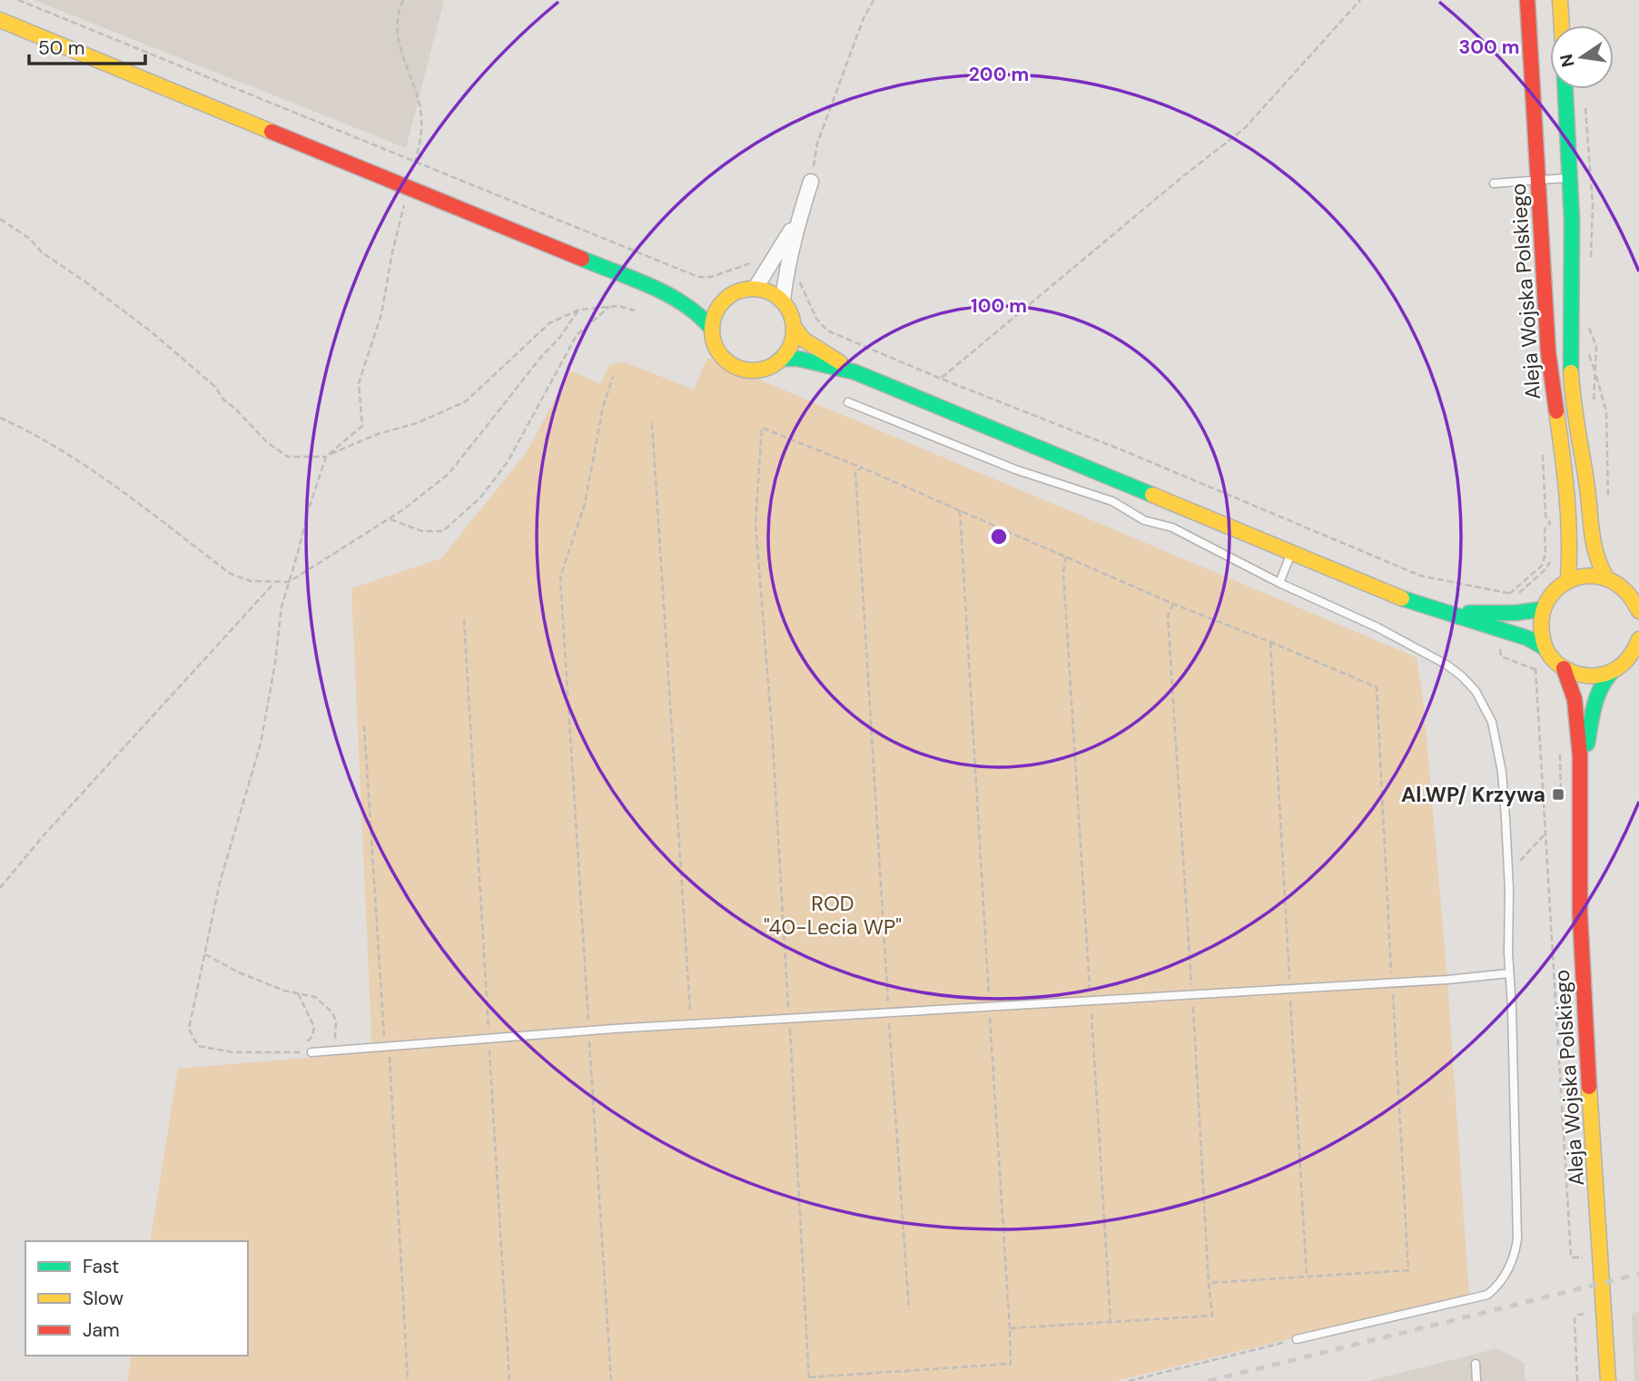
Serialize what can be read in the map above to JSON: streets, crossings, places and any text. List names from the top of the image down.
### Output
{
  "streets": {
    "main road": ["Aleja Wojska Polskiego"]
  },
  "parks": ["ROD \"40-Lecia WP\""],
  "places": {
    "transit": ["Al.WP/ Krzywa"]
  },
  "legend": ["Fast", "Slow", "Jam"],
  "scale_bar": "50 m",
  "north": "left",
  "rings": ["300 m", "200 m", "100 m"]
}
